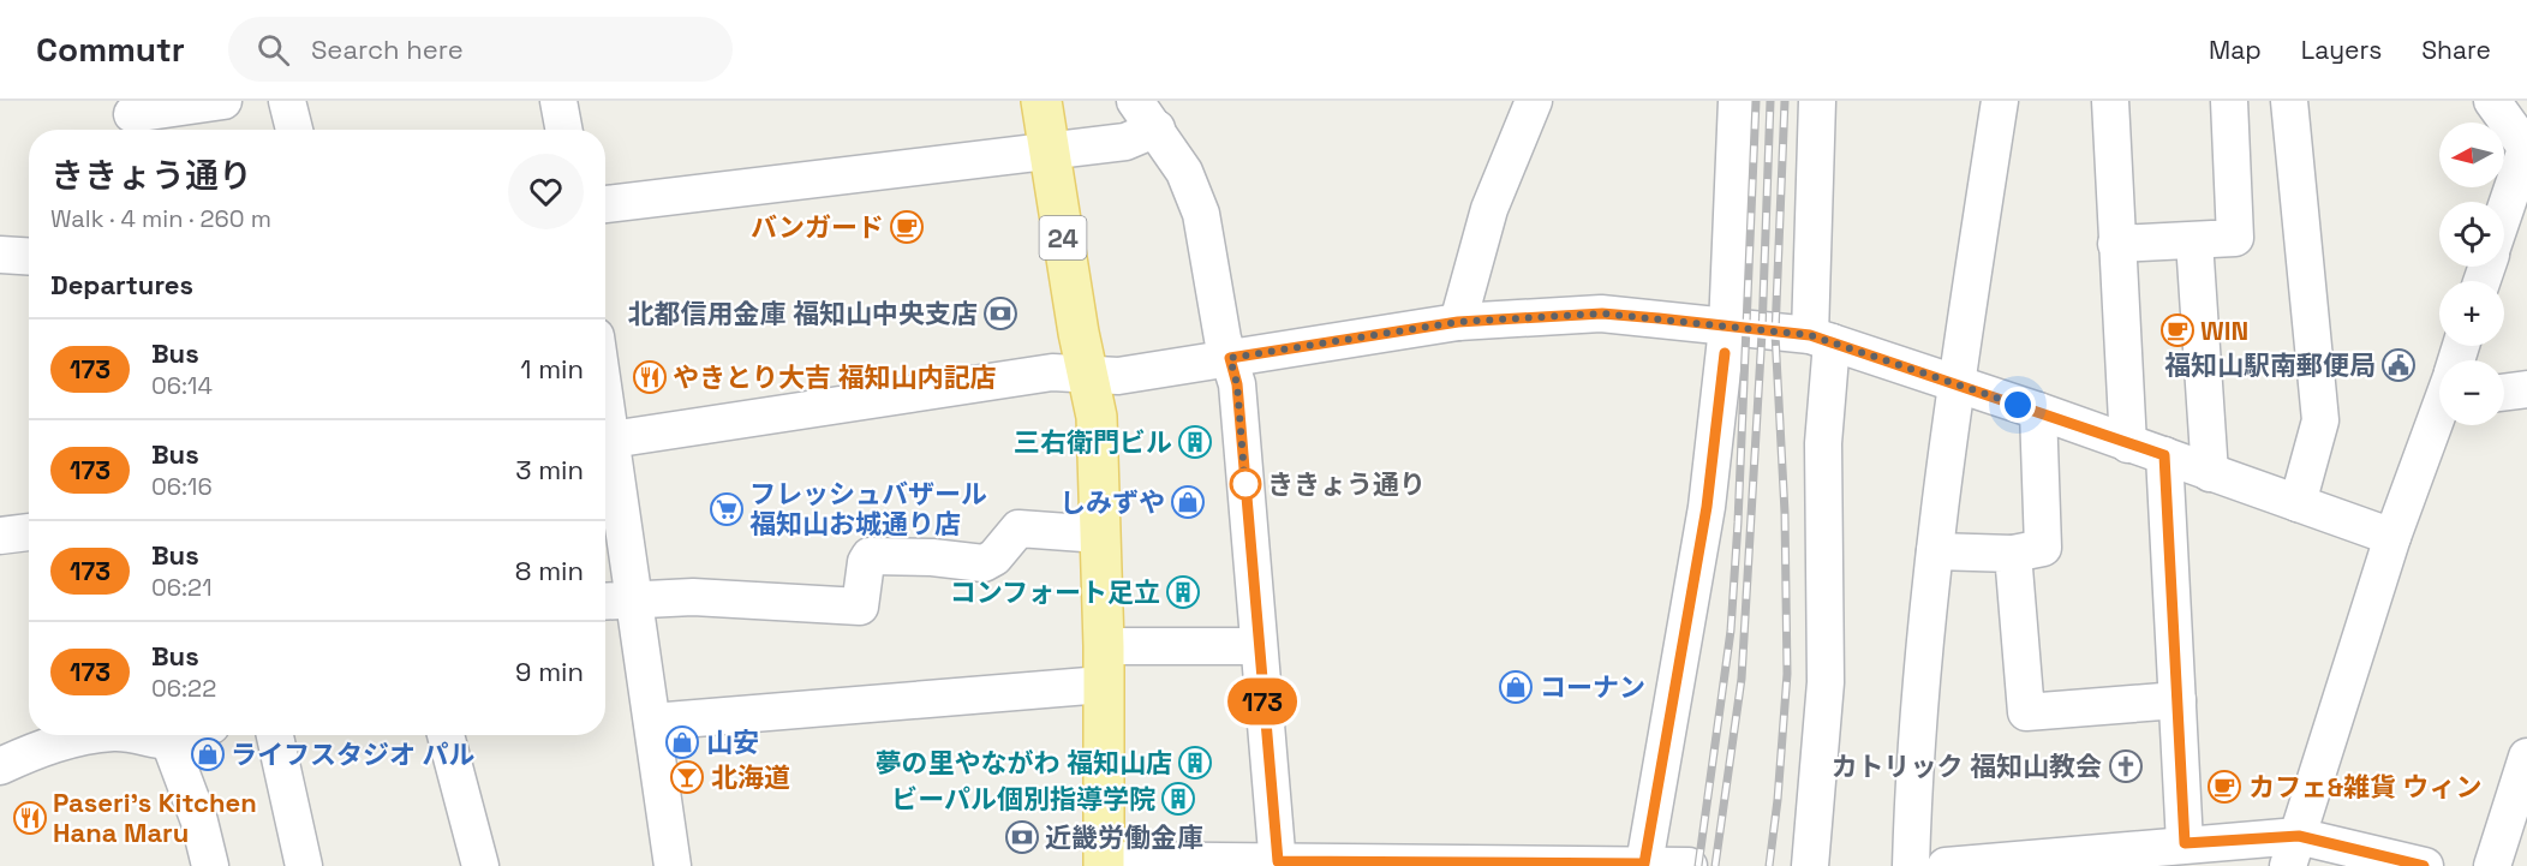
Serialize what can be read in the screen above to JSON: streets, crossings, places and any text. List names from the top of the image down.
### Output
{
  "streets": {
    "main road": ["24"]
  },
  "places": {
    "cafe": ["バンガード", "WIN", "カフェ&雑貨 ウィン"],
    "bank": ["北都信用金庫 福知山中央支店", "近畿労働金庫"],
    "public building": ["福知山駅南郵便局"],
    "restaurant": ["やきとり大吉 福知山内記店", "Paseri's Kitchen Hana Maru"],
    "building": [
      "三右衛門ビル",
      "コンフォート足立",
      "夢の里やながわ 福知山店",
      "ビーパル個別指導学院"
    ],
    "other": ["ききょう通り"],
    "shop": [
      "しみずや",
      "コーナン",
      "山安",
      "ライフスタジオ パル"
    ],
    "supermarket": ["フレッシュバザール 福知山お城通り店"],
    "church": ["カトリック 福知山教会"],
    "bar": ["北海道"]
  },
  "lines": ["bus line 173"],
  "north": "left",
  "page": {
    "header": "Commutr",
    "search": "Search here",
    "nav": ["Map", "Layers", "Share"],
    "on_map": "173",
    "map_buttons": ["+", "−"],
    "heading": [
      ["ききょう通り", "Walk · 4 min · 260 m"],
      "Departures"
    ],
    "list": [
      {
        "mark": "173",
        "name": "Bus",
        "note": "06:14",
        "value": "1 min"
      },
      {
        "mark": "173",
        "name": "Bus",
        "note": "06:16",
        "value": "3 min"
      },
      {
        "mark": "173",
        "name": "Bus",
        "note": "06:21",
        "value": "8 min"
      },
      {
        "mark": "173",
        "name": "Bus",
        "note": "06:22",
        "value": "9 min"
      }
    ]
  }
}
